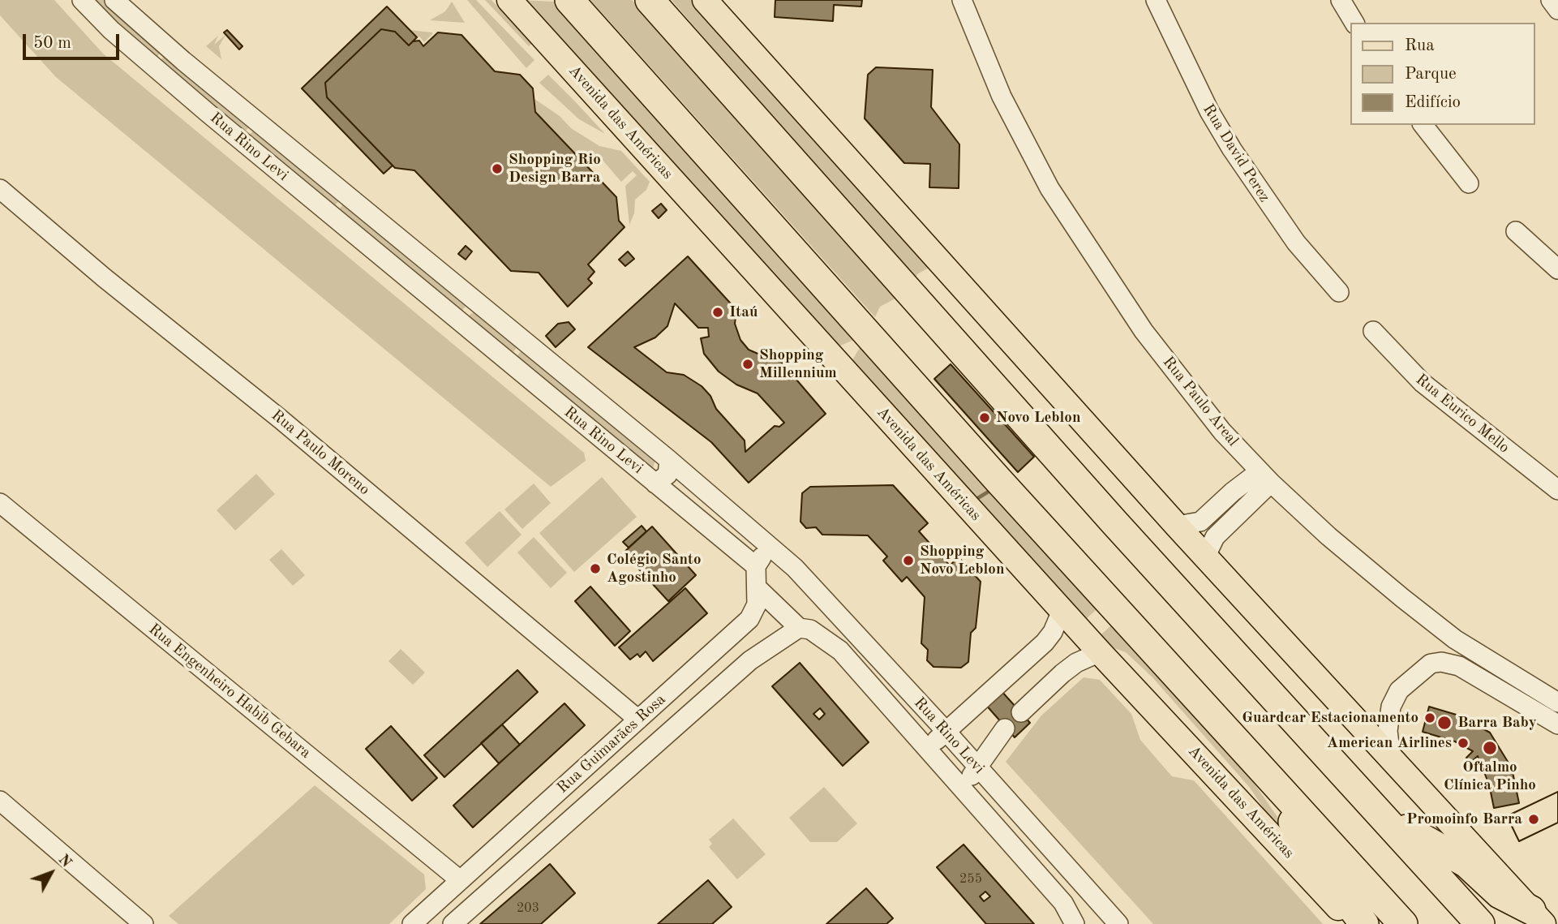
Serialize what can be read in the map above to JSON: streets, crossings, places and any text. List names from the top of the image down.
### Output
{
  "streets": {
    "main road": ["Avenida das Américas"],
    "street": [
      "Rua Rino Levi",
      "Rua David Perez",
      "Rua Paulo Areal",
      "Rua Eurico Mello",
      "Rua Paulo Moreno",
      "Rua Engenheiro Habib Gebara",
      "Rua Guimarães Rosa"
    ]
  },
  "crossings": [
    ["Rua Rino Levi", "Rua Guimarães Rosa"],
    ["Rua Paulo Moreno", "Rua Guimarães Rosa"],
    ["Rua Engenheiro Habib Gebara", "Rua Guimarães Rosa"]
  ],
  "places": [
    "Shopping Rio Design Barra",
    "Itaú",
    "Shopping Millennium",
    "Novo Leblon",
    "Shopping Novo Leblon",
    "Colégio Santo Agostinho",
    "Guardcar Estacionamento",
    "Barra Baby",
    "American Airlines",
    "Oftalmo Clínica Pinho",
    "Promoinfo Barra"
  ],
  "house_numbers": ["255", "203"],
  "legend": ["Rua", "Parque", "Edifício"],
  "scale_bar": "50 m",
  "north": "top right"
}
